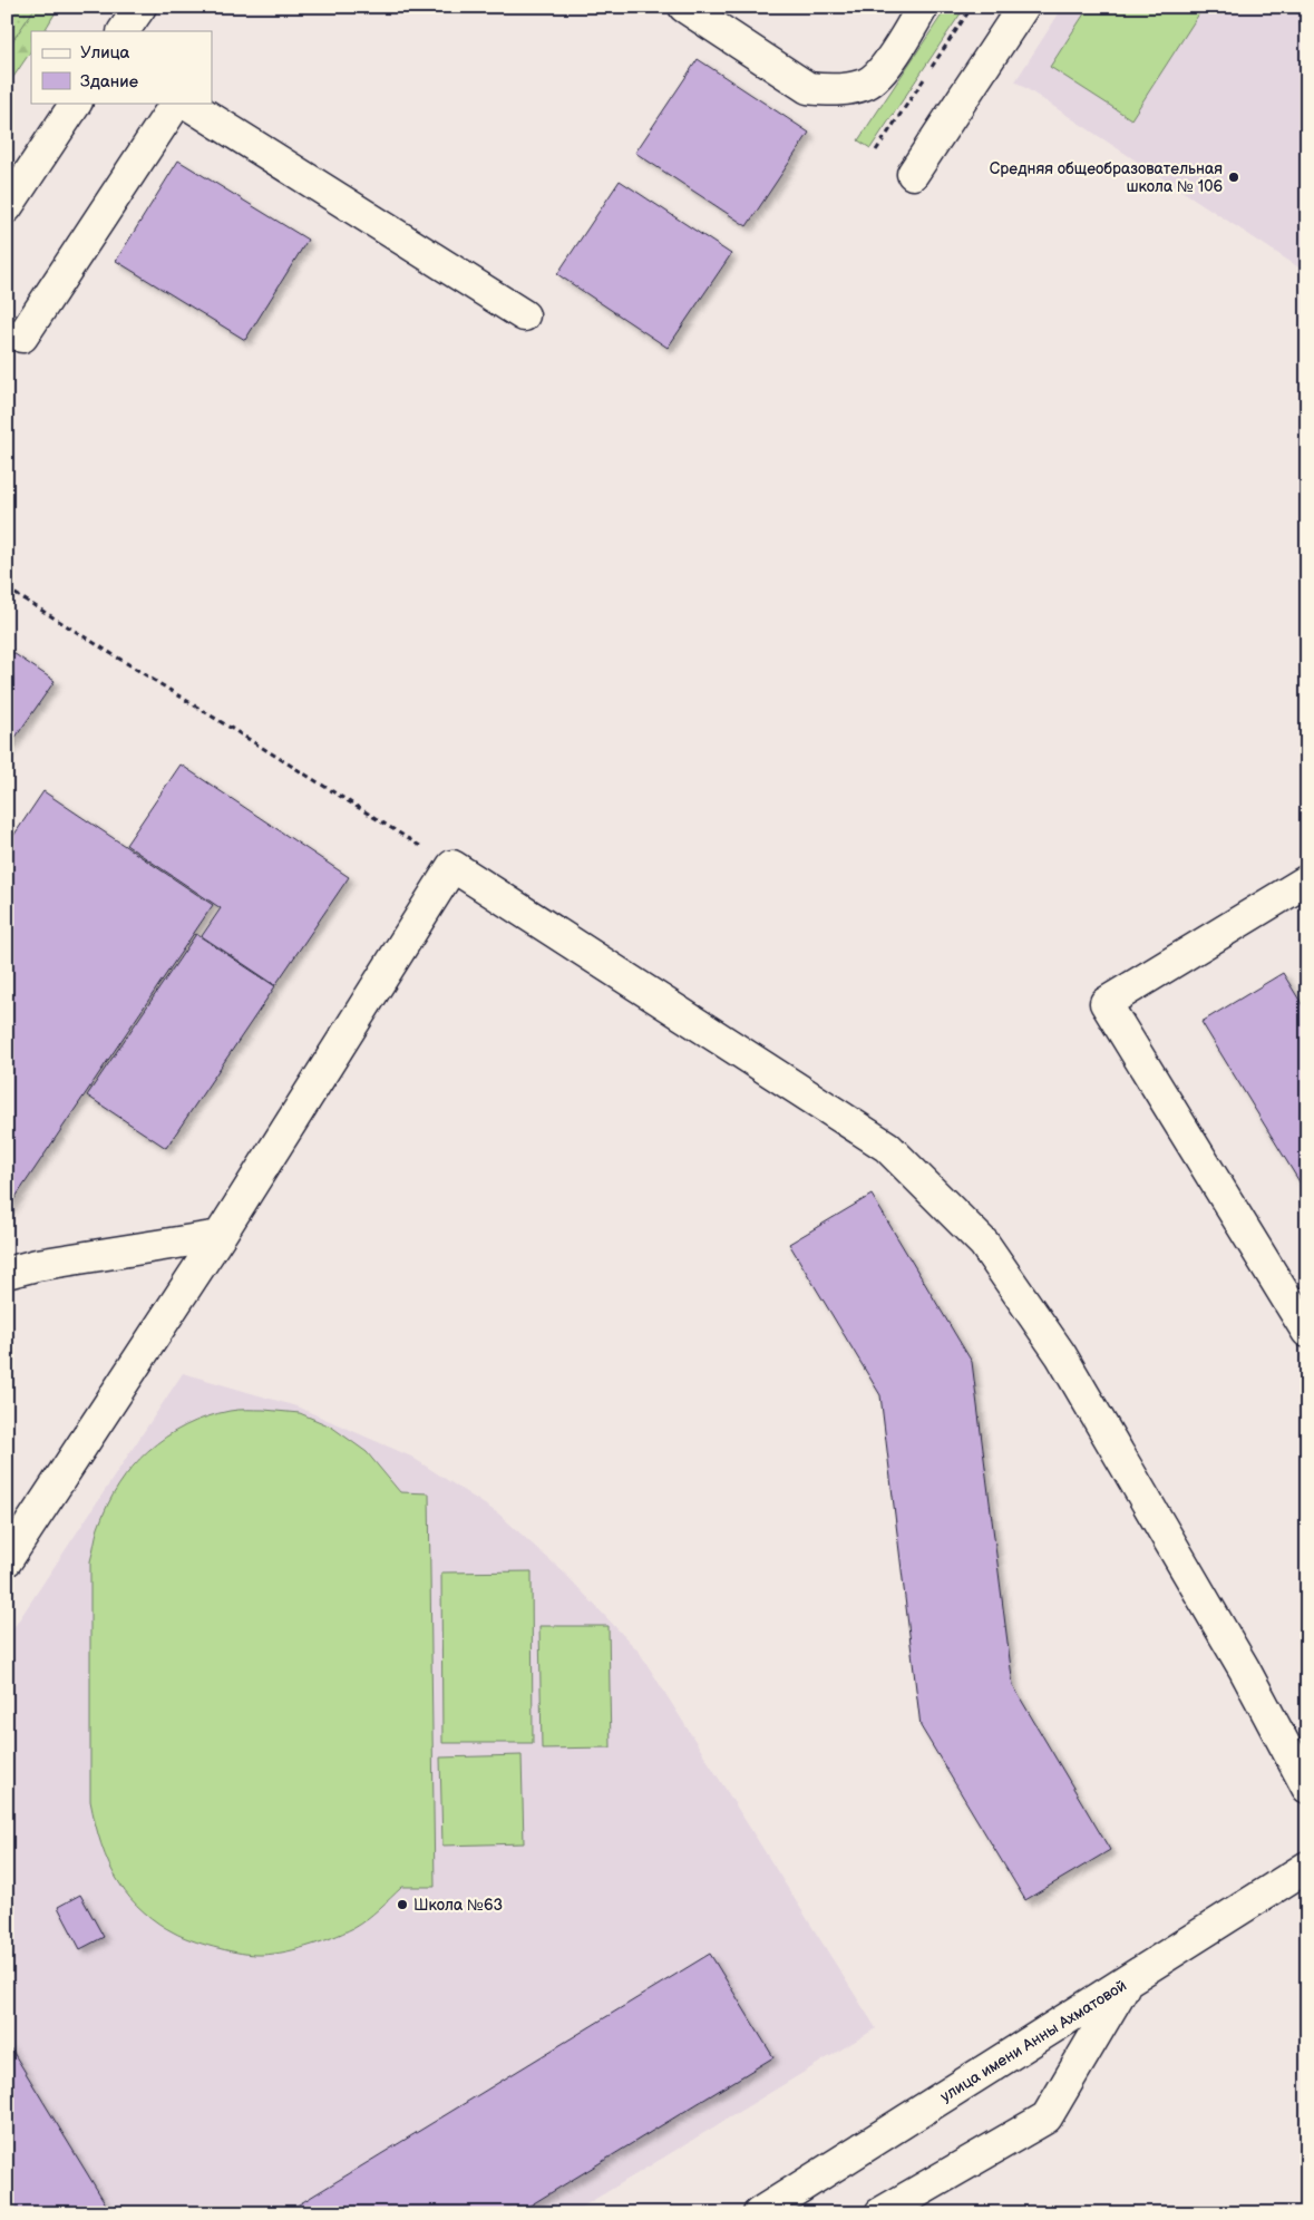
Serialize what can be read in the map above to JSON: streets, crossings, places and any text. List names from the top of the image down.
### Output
{
  "streets": {
    "street": ["улица имени Анны Ахматовой"]
  },
  "places": ["Средняя общеобразовательная школа № 106", "Школа №63"],
  "legend": ["Улица", "Здание"]
}
